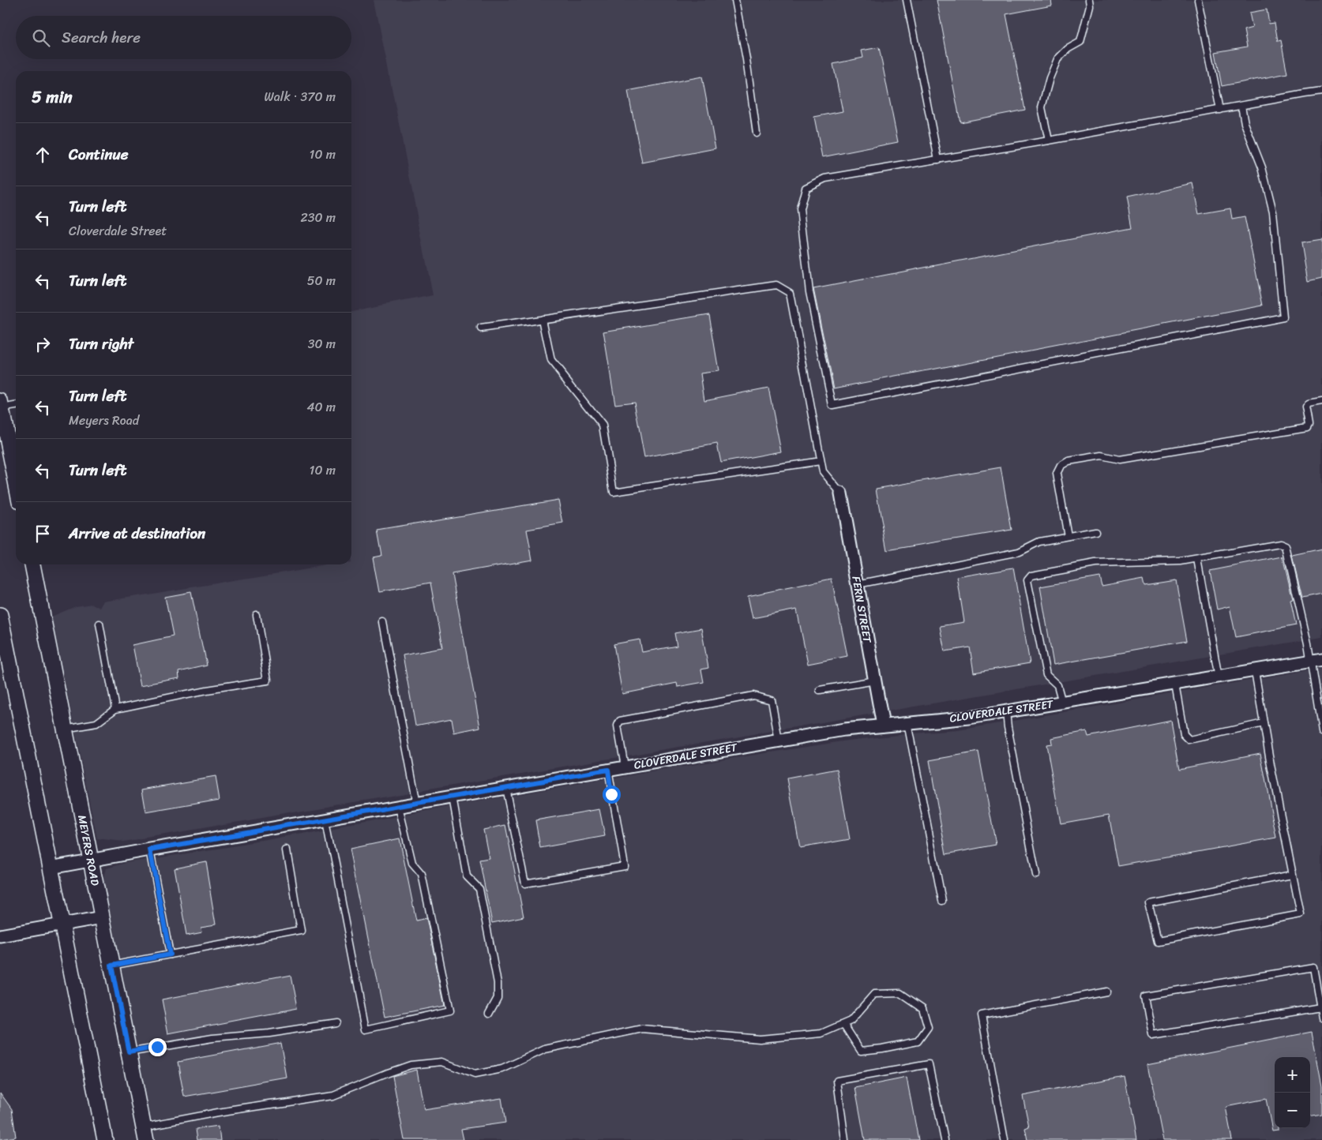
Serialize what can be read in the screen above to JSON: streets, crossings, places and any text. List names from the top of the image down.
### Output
{
  "streets": {
    "street": ["FERN STREET", "CLOVERDALE STREET", "MEYERS ROAD"]
  },
  "crossings": [
    ["FERN STREET", "CLOVERDALE STREET"],
    ["CLOVERDALE STREET", "MEYERS ROAD"]
  ],
  "page": {
    "search": "Search here",
    "heading": ["5 min", "Walk · 370 m"],
    "list": [
      ["Continue", "10 m"],
      ["Turn left", "Cloverdale Street", "230 m"],
      ["Turn left", "50 m"],
      ["Turn right", "30 m"],
      ["Turn left", "Meyers Road", "40 m"],
      ["Turn left", "10 m"],
      "Arrive at destination"
    ],
    "map_buttons": ["+", "−"]
  }
}
